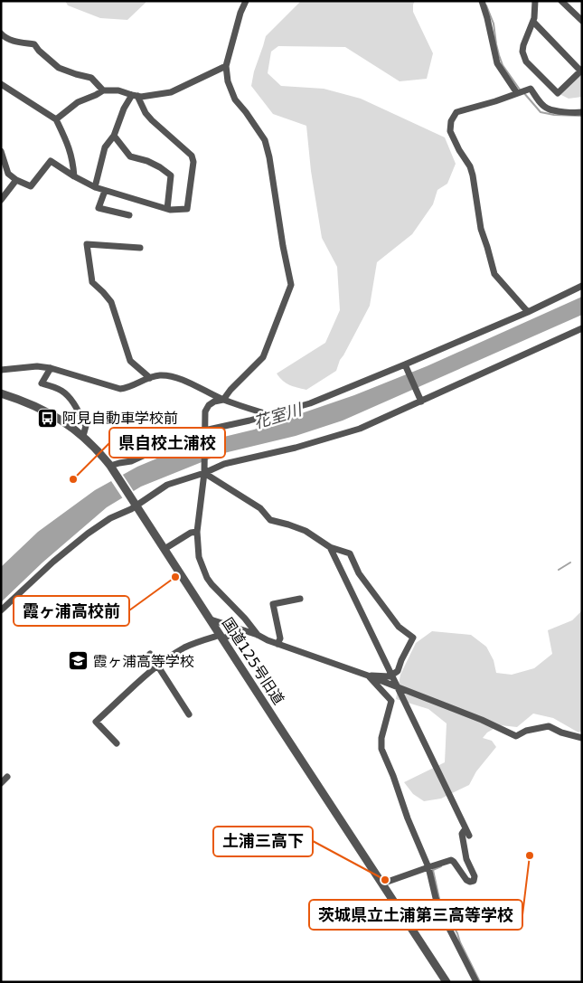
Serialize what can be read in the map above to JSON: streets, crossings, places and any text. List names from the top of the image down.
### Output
{
  "streets": {
    "street": ["国道125号旧道"]
  },
  "water": ["花室川"],
  "places": {
    "bus stop": ["阿見自動車学校前"],
    "other": [
      "県自校土浦校",
      "霞ヶ浦高校前",
      "茨城県立土浦第三高等学校",
      "土浦三高下"
    ],
    "school or university": ["霞ヶ浦高等学校"]
  }
}
